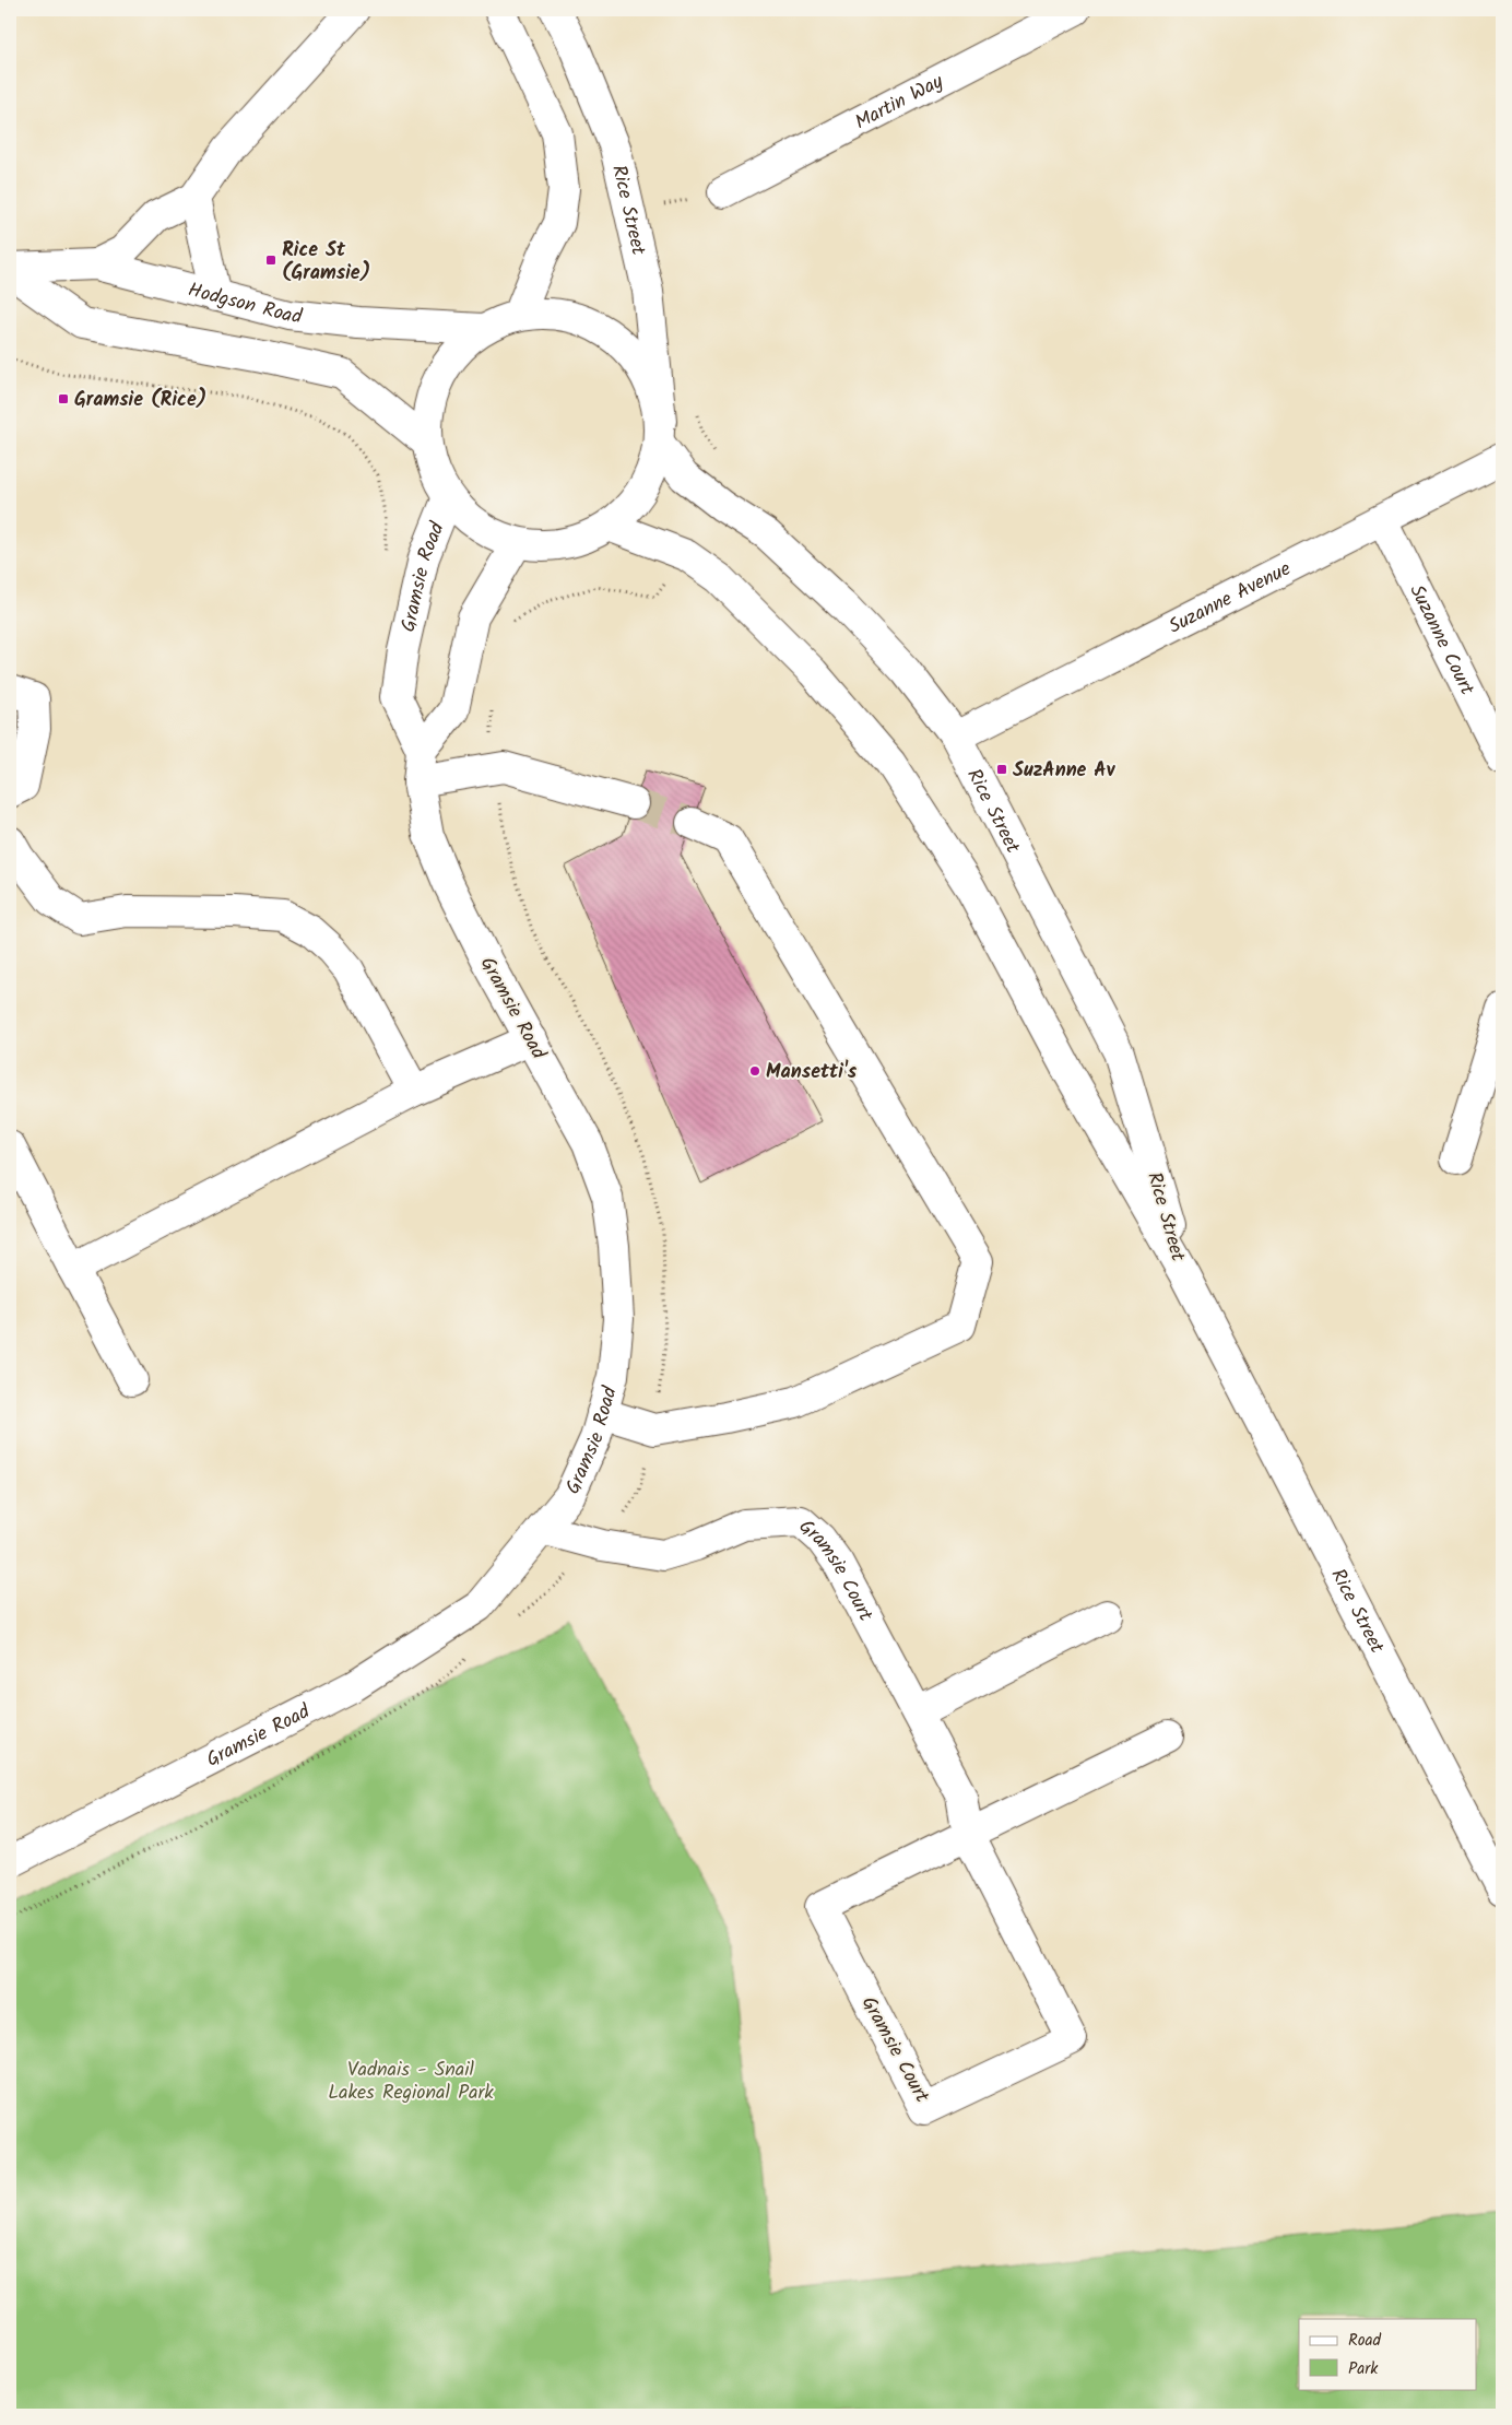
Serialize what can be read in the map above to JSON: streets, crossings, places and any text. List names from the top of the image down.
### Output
{
  "streets": {
    "street": [
      "Martin Way",
      "Rice Street",
      "Hodgson Road",
      "Gramsie Road",
      "Suzanne Avenue",
      "Suzanne Court",
      "Gramsie Court"
    ]
  },
  "crossings": [
    ["Rice Street", "Suzanne Avenue"],
    ["Gramsie Road", "Gramsie Court"],
    ["Suzanne Avenue", "Suzanne Court"]
  ],
  "parks": ["Vadnais - Snail Lakes Regional Park"],
  "places": {
    "transit": ["Rice St (Gramsie)", "Gramsie (Rice)", "SuzAnne Av"],
    "other": ["Mansetti's"]
  },
  "legend": ["Road", "Park"]
}
